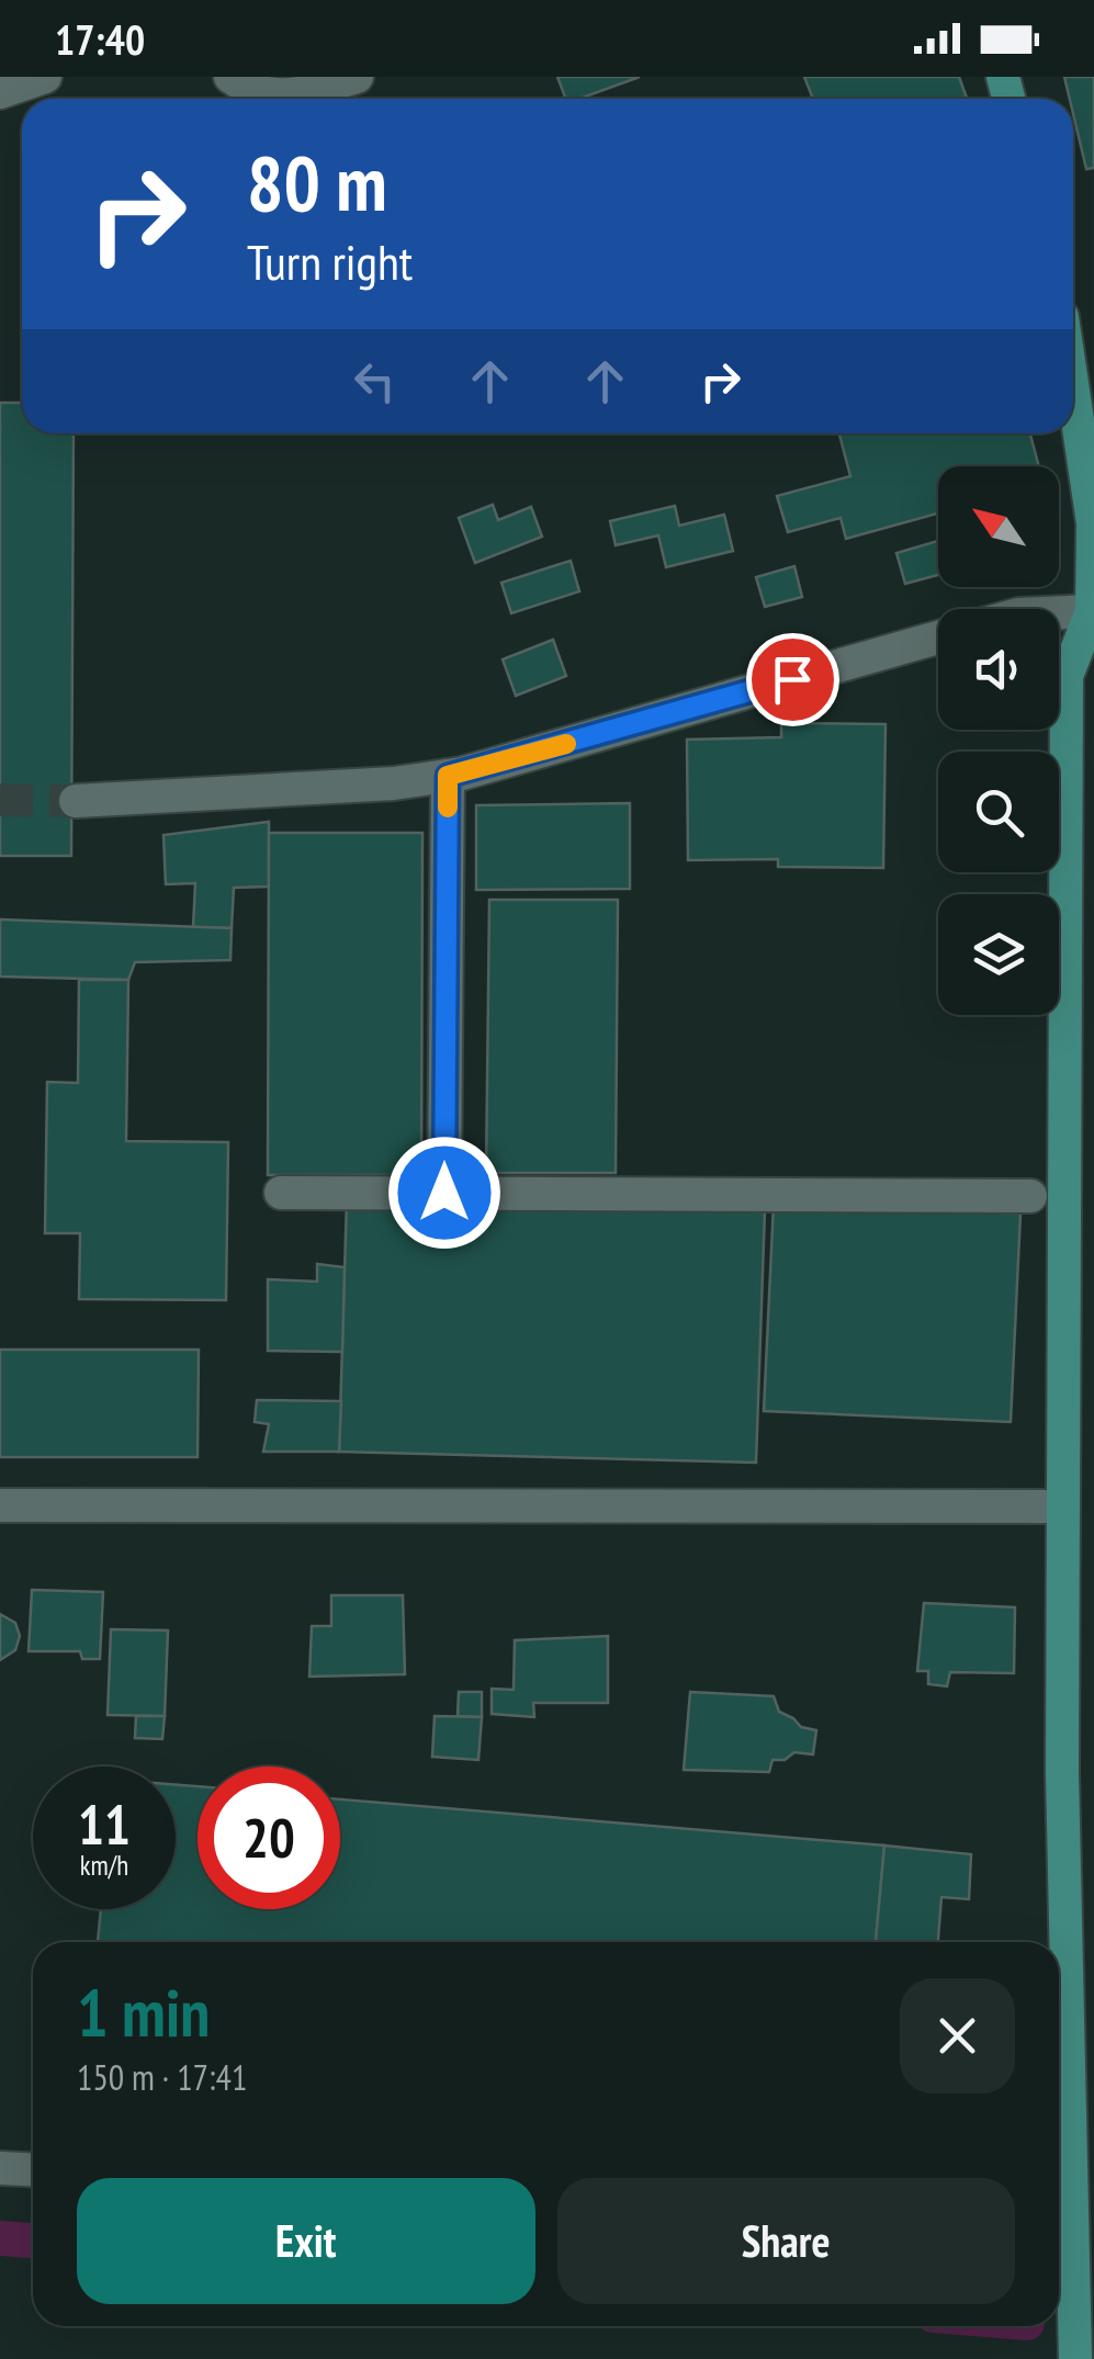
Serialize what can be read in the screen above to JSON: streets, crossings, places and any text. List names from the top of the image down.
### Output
{
  "north": "top left",
  "page": {
    "status": "17:40",
    "turn": ["80 m", "Turn right"],
    "speed": "11 km/h",
    "limit": "20",
    "heading": ["1 min", "150 m · 17:41"],
    "buttons": ["Exit", "Share"]
  }
}
